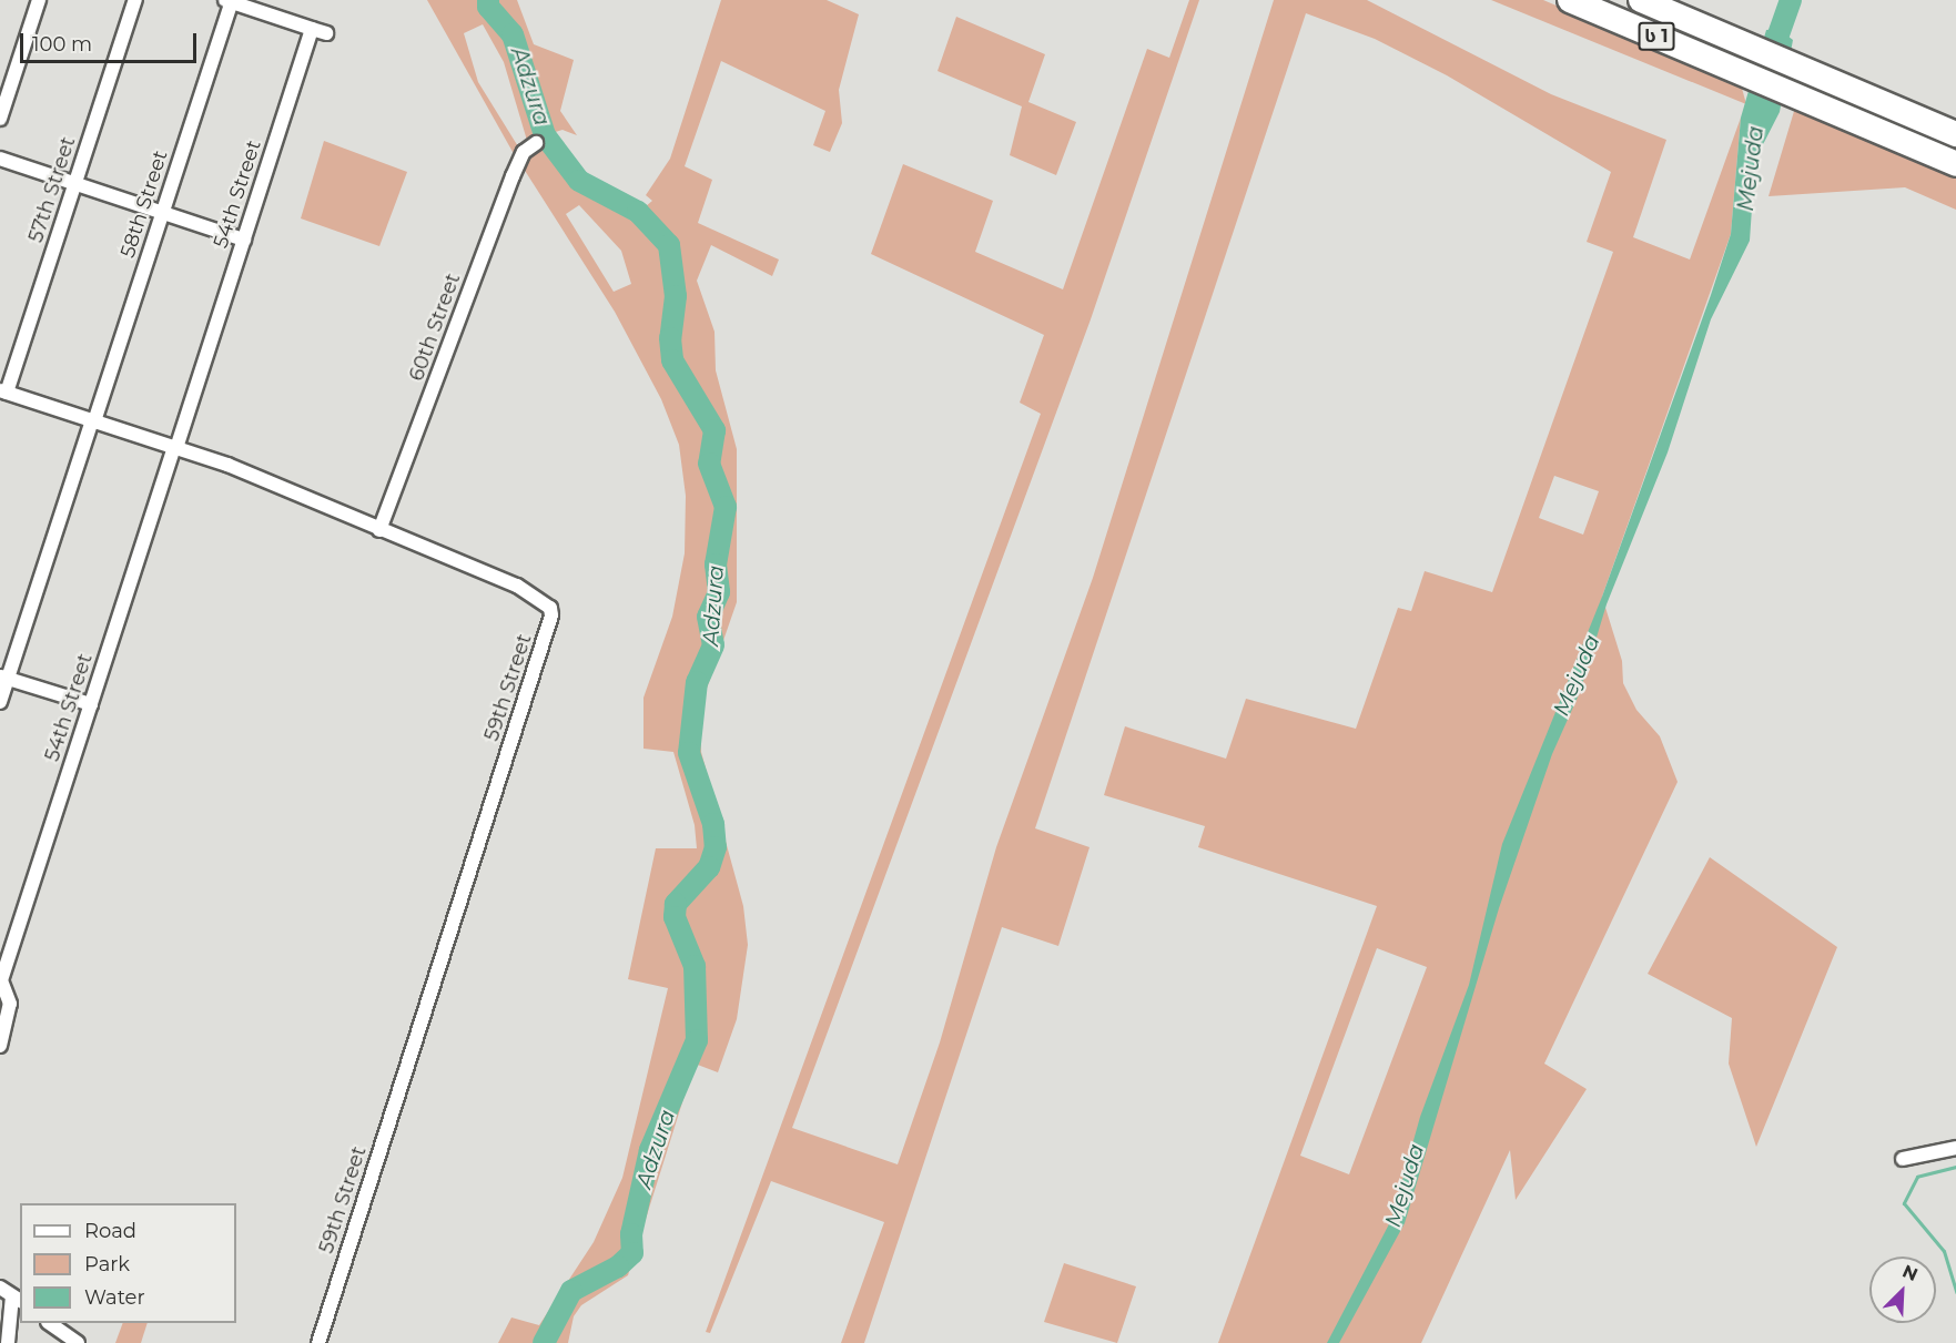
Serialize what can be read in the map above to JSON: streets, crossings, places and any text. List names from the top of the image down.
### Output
{
  "streets": {
    "highway": ["ს 1"],
    "street": [
      "57th Street",
      "54th Street",
      "58th Street",
      "60th Street",
      "59th Street"
    ]
  },
  "crossings": [
    ["57th Street", "59th Street"],
    ["54th Street", "58th Street"],
    ["54th Street", "59th Street"],
    ["58th Street", "59th Street"],
    ["60th Street", "59th Street"]
  ],
  "water": ["Adzura", "Mejuda"],
  "legend": ["Road", "Park", "Water"],
  "scale_bar": "100 m",
  "north": "top right"
}
